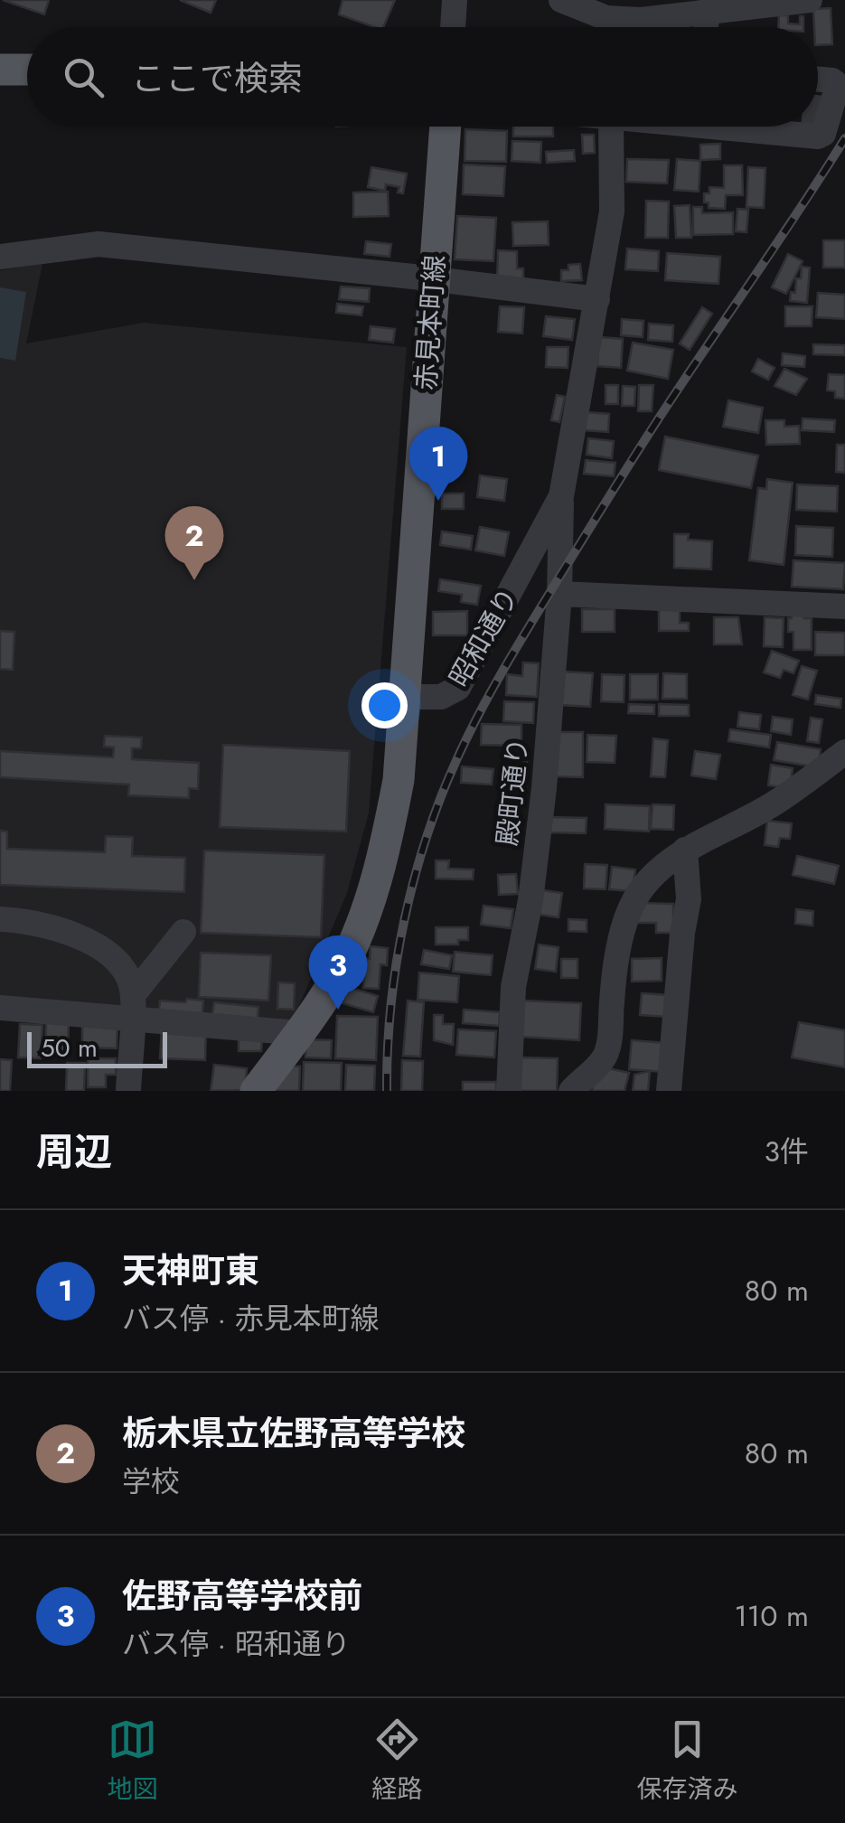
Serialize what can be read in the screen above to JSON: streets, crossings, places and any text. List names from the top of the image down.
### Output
{
  "streets": {
    "main road": ["赤見本町線"],
    "street": ["昭和通り", "殿町通り"]
  },
  "crossings": [
    ["赤見本町線", "昭和通り"],
    ["昭和通り", "殿町通り"]
  ],
  "scale_bar": "50 m",
  "page": {
    "search": "ここで検索",
    "pins": ["1", "2", "3"],
    "scale": "50 m",
    "heading": ["周辺", "3件"],
    "list": [
      {
        "mark": "1",
        "name": "天神町東",
        "note": "バス停 · 赤見本町線",
        "value": "80 m"
      },
      {
        "mark": "2",
        "name": "栃木県立佐野高等学校",
        "note": "学校",
        "value": "80 m"
      },
      {
        "mark": "3",
        "name": "佐野高等学校前",
        "note": "バス停 · 昭和通り",
        "value": "110 m"
      }
    ],
    "nav": ["地図", "経路", "保存済み"]
  }
}
